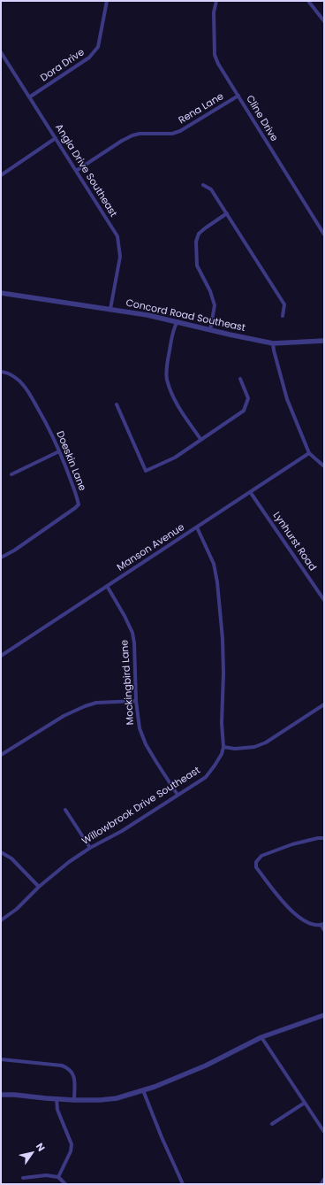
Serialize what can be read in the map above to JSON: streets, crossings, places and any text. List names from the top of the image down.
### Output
{
  "streets": {
    "street": [
      "Dora Drive",
      "Rena Lane",
      "Cline Drive",
      "Angla Drive Southeast",
      "Concord Road Southeast",
      "Doeskin Lane",
      "Lynhurst Road",
      "Manson Avenue",
      "Mockingbird Lane",
      "Willowbrook Drive Southeast"
    ]
  },
  "crossings": [
    ["Dora Drive", "Angla Drive Southeast"],
    ["Rena Lane", "Cline Drive"],
    ["Rena Lane", "Angla Drive Southeast"],
    ["Angla Drive Southeast", "Concord Road Southeast"],
    ["Lynhurst Road", "Manson Avenue"],
    ["Manson Avenue", "Mockingbird Lane"],
    ["Manson Avenue", "Willowbrook Drive Southeast"],
    ["Mockingbird Lane", "Willowbrook Drive Southeast"]
  ],
  "north": "top right"
}
